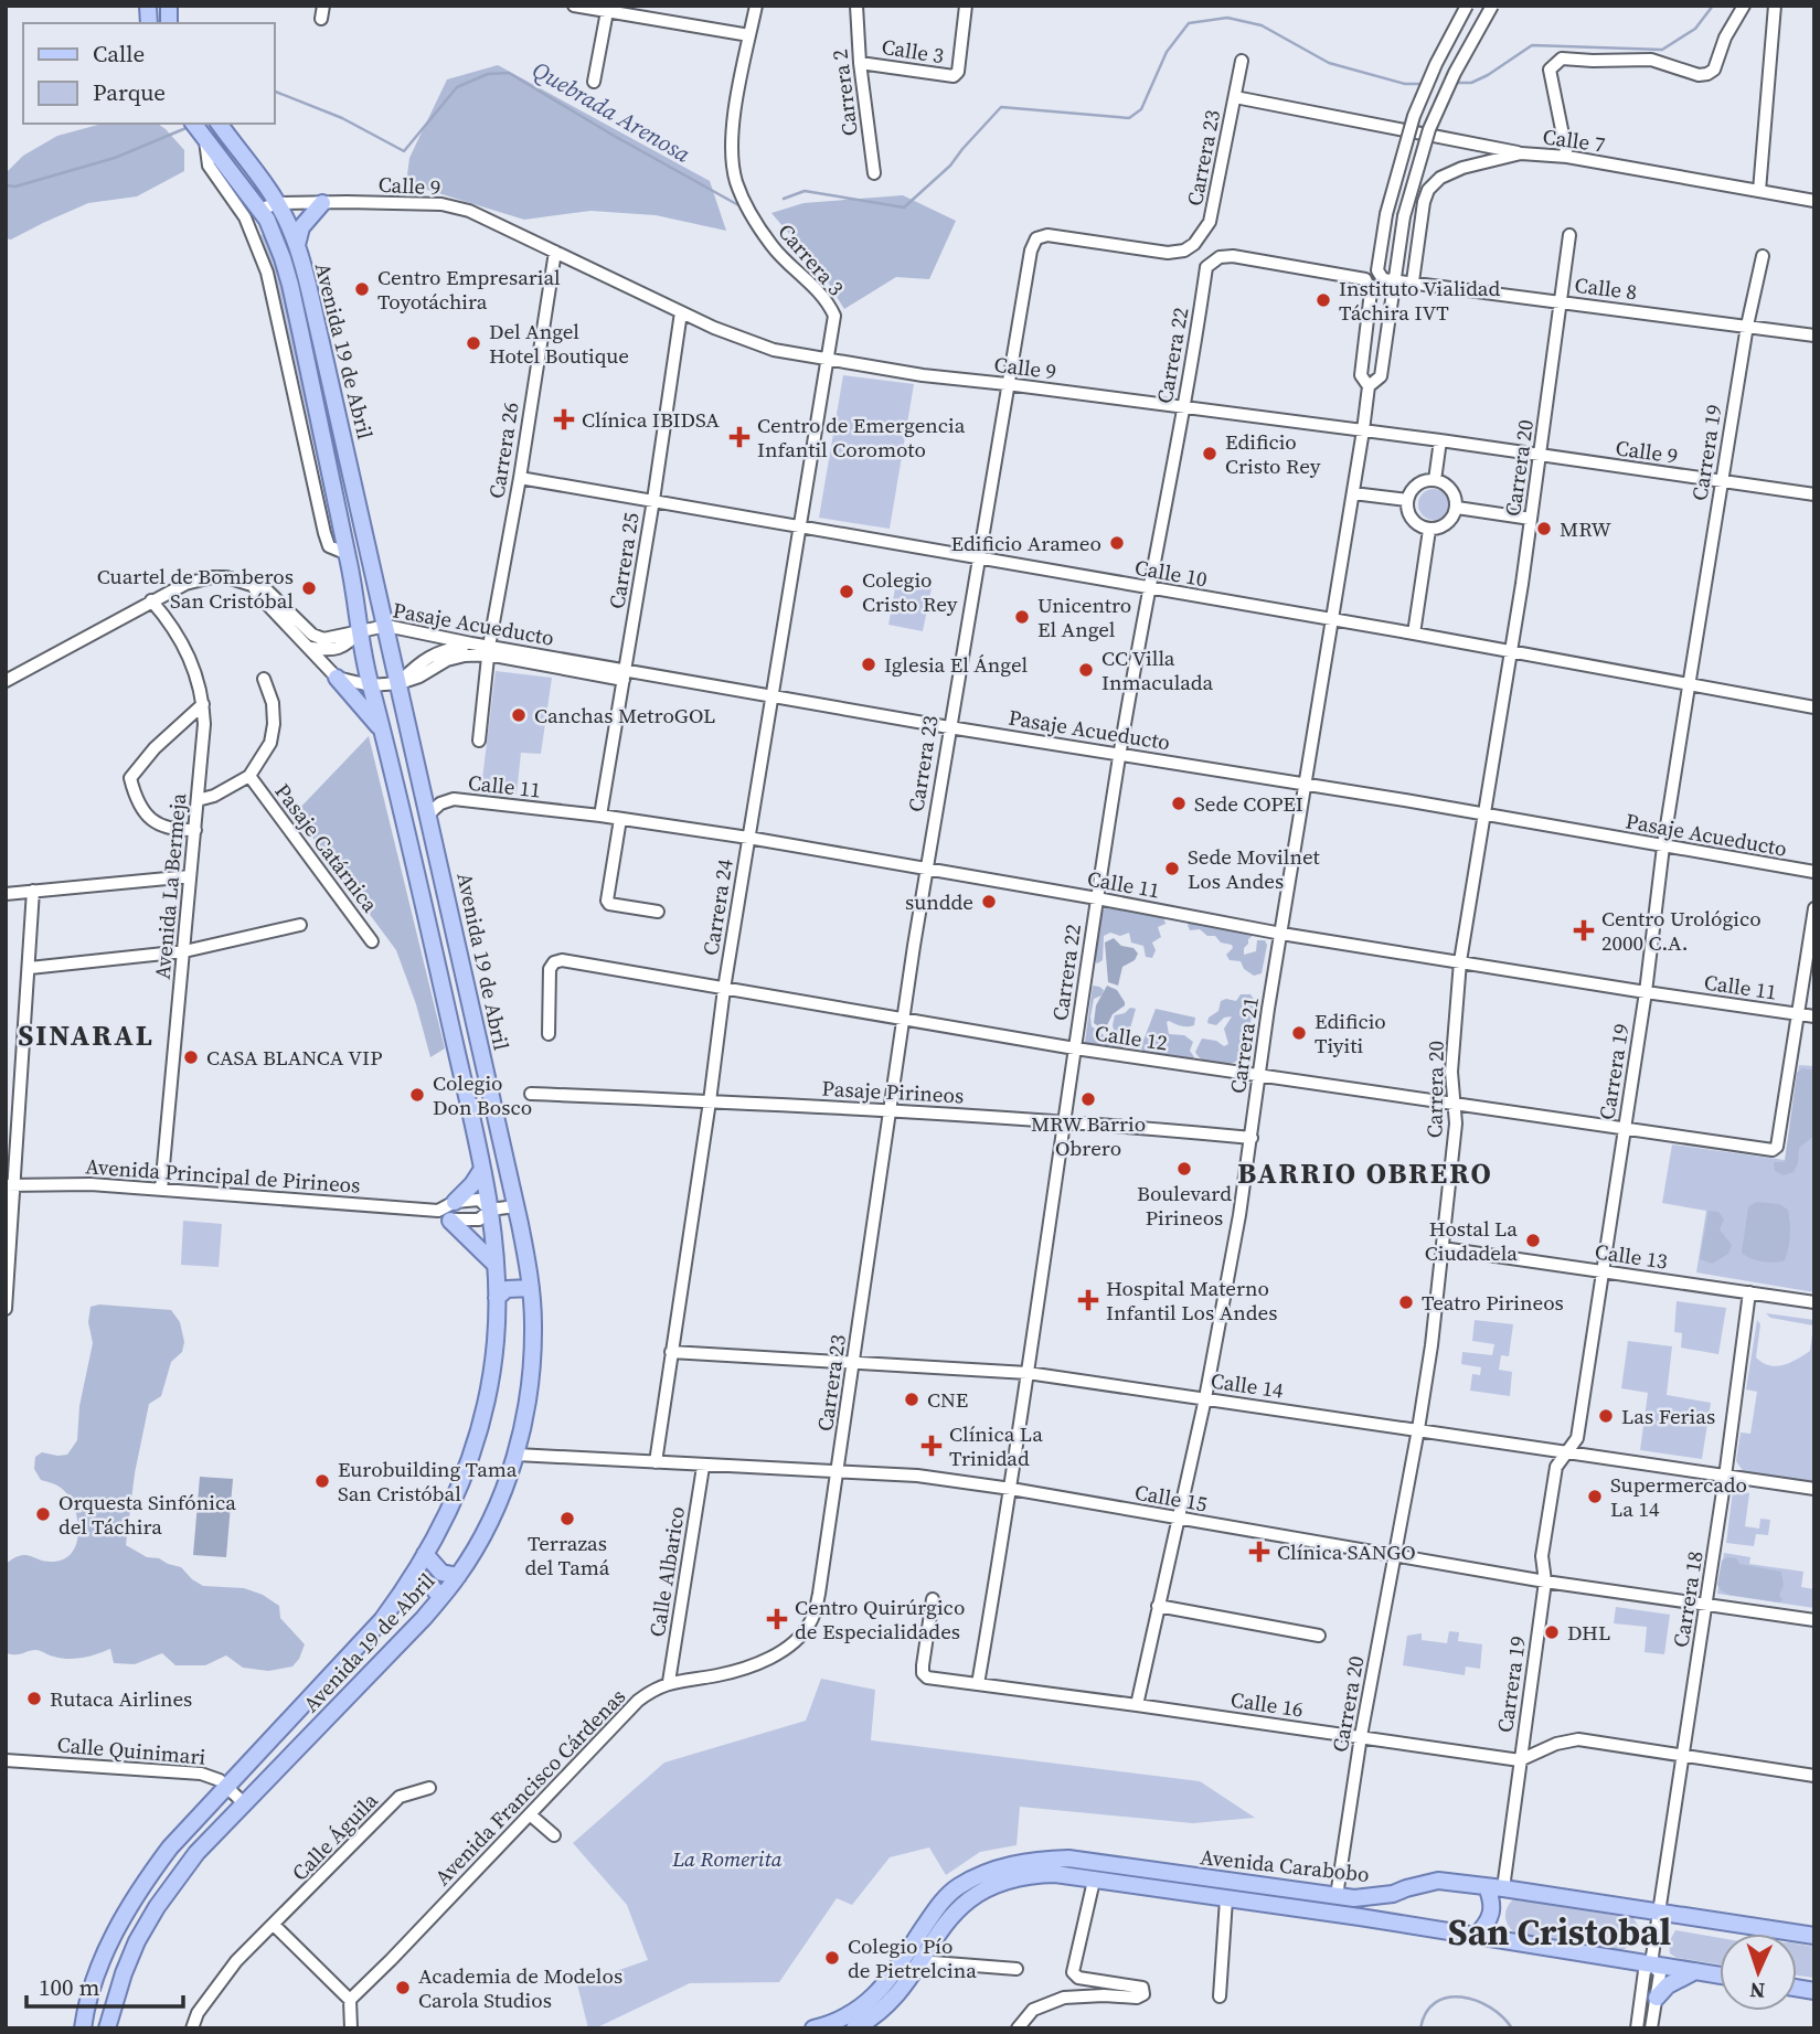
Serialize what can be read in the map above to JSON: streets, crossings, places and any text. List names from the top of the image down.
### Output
{
  "streets": {
    "main road": ["Avenida 19 de Abril", "Avenida Carabobo"],
    "street": [
      "Calle 3",
      "Carrera 2",
      "Calle 7",
      "Carrera 23",
      "Calle 9",
      "Carrera 3",
      "Calle 8",
      "Carrera 22",
      "Carrera 26",
      "Carrera 19",
      "Carrera 20",
      "Carrera 25",
      "Calle 10",
      "Pasaje Acueducto",
      "Calle 11",
      "Pasaje Catárnica",
      "Avenida La Bermeja",
      "Carrera 24",
      "Calle 12",
      "Carrera 21",
      "Pasaje Pirineos",
      "Avenida Principal de Pirineos",
      "Calle 13",
      "Calle 14",
      "Calle 15",
      "Calle Albarico",
      "Carrera 18",
      "Calle 16",
      "Calle Quinimari",
      "Avenida Francisco Cárdenas",
      "Calle Águila"
    ]
  },
  "crossings": [
    ["Calle 3", "Carrera 2"],
    ["Calle 7", "Calle 8"],
    ["Carrera 23", "Calle 9"],
    ["Carrera 23", "Calle 10"],
    ["Carrera 23", "Pasaje Acueducto"],
    ["Carrera 23", "Calle 11"],
    ["Carrera 23", "Calle 12"],
    ["Carrera 23", "Pasaje Pirineos"],
    ["Carrera 23", "Calle 14"],
    ["Carrera 23", "Calle 15"],
    ["Carrera 23", "Avenida Francisco Cárdenas"],
    ["Calle 9", "Carrera 3"],
    ["Calle 9", "Avenida 19 de Abril"],
    ["Calle 9", "Carrera 22"],
    ["Calle 9", "Carrera 26"],
    ["Calle 9", "Carrera 19"],
    ["Calle 9", "Carrera 20"],
    ["Calle 9", "Carrera 25"],
    ["Calle 9", "Carrera 24"],
    ["Calle 9", "Carrera 21"],
    ["Carrera 3", "Carrera 24"],
    ["Calle 8", "Carrera 19"],
    ["Calle 8", "Carrera 20"],
    ["Calle 8", "Carrera 21"],
    ["Avenida 19 de Abril", "Pasaje Acueducto"],
    ["Avenida 19 de Abril", "Calle 11"],
    ["Avenida 19 de Abril", "Avenida Principal de Pirineos"],
    ["Avenida 19 de Abril", "Calle 15"],
    ["Avenida 19 de Abril", "Calle Quinimari"],
    ["Carrera 22", "Calle 10"],
    ["Carrera 22", "Pasaje Acueducto"],
    ["Carrera 22", "Calle 11"],
    ["Carrera 22", "Calle 12"],
    ["Carrera 22", "Carrera 21"],
    ["Carrera 22", "Pasaje Pirineos"],
    ["Carrera 22", "Calle 14"],
    ["Carrera 22", "Calle 15"],
    ["Carrera 22", "Calle 16"],
    ["Carrera 26", "Calle 10"],
    ["Carrera 26", "Pasaje Acueducto"],
    ["Carrera 19", "Calle 10"],
    ["Carrera 19", "Pasaje Acueducto"],
    ["Carrera 19", "Calle 11"],
    ["Carrera 19", "Calle 12"],
    ["Carrera 19", "Calle 13"],
    ["Carrera 19", "Calle 14"],
    ["Carrera 19", "Calle 15"],
    ["Carrera 19", "Calle 16"],
    ["Carrera 19", "Avenida Carabobo"],
    ["Carrera 20", "Calle 10"],
    ["Carrera 20", "Pasaje Acueducto"],
    ["Carrera 20", "Calle 11"],
    ["Carrera 20", "Calle 12"],
    ["Carrera 20", "Calle 13"],
    ["Carrera 20", "Calle 14"],
    ["Carrera 20", "Calle 15"],
    ["Carrera 20", "Calle 16"],
    ["Carrera 20", "Avenida Carabobo"],
    ["Carrera 25", "Calle 10"],
    ["Carrera 25", "Pasaje Acueducto"],
    ["Carrera 25", "Calle 11"],
    ["Calle 10", "Carrera 24"],
    ["Calle 10", "Carrera 21"],
    ["Pasaje Acueducto", "Avenida La Bermeja"],
    ["Pasaje Acueducto", "Carrera 24"],
    ["Pasaje Acueducto", "Carrera 21"],
    ["Calle 11", "Carrera 24"],
    ["Calle 11", "Calle 12"],
    ["Calle 11", "Carrera 21"],
    ["Avenida La Bermeja", "Avenida Principal de Pirineos"],
    ["Carrera 24", "Calle 12"],
    ["Carrera 24", "Pasaje Pirineos"],
    ["Carrera 24", "Calle 14"],
    ["Carrera 24", "Calle 15"],
    ["Calle 12", "Carrera 21"],
    ["Carrera 21", "Pasaje Pirineos"],
    ["Carrera 21", "Calle 14"],
    ["Carrera 21", "Calle 15"],
    ["Carrera 21", "Calle 16"],
    ["Calle 13", "Carrera 18"],
    ["Calle 14", "Carrera 18"],
    ["Calle 15", "Calle Albarico"],
    ["Calle 15", "Carrera 18"],
    ["Calle Albarico", "Avenida Francisco Cárdenas"],
    ["Carrera 18", "Avenida Carabobo"]
  ],
  "districts": ["SINARAL", "BARRIO OBRERO", "San Cristobal"],
  "water": ["Quebrada Arenosa"],
  "parks": ["La Romerita"],
  "places": {
    "other": [
      "Centro Empresarial Toyotáchira",
      "Instituto Vialidad Táchira IVT",
      "Del Angel Hotel Boutique",
      "Edificio Cristo Rey",
      "MRW",
      "Edificio Arameo",
      "Cuartel de Bomberos San Cristóbal",
      "Colegio Cristo Rey",
      "Unicentro El Angel",
      "Iglesia El Ángel",
      "CC Villa Inmaculada",
      "Canchas MetroGOL",
      "Sede COPEI",
      "Sede Movilnet Los Andes",
      "sundde",
      "Edificio Tiyiti",
      "CASA BLANCA VIP",
      "Colegio Don Bosco",
      "MRW Barrio Obrero",
      "Boulevard Pirineos",
      "Hostal La Ciudadela",
      "Teatro Pirineos",
      "CNE",
      "Las Ferias",
      "Eurobuilding Tama San Cristóbal",
      "Supermercado La 14",
      "Orquesta Sinfónica del Táchira",
      "Terrazas del Tamá",
      "DHL",
      "Rutaca Airlines",
      "Colegio Pío de Pietrelcina",
      "Academia de Modelos Carola Studios"
    ],
    "health": [
      "Clínica IBIDSA",
      "Centro de Emergencia Infantil Coromoto",
      "Centro Urológico 2000 C.A.",
      "Hospital Materno Infantil Los Andes",
      "Clínica La Trinidad",
      "Clínica SANGO",
      "Centro Quirúrgico de Especialidades"
    ]
  },
  "legend": ["Calle", "Parque"],
  "scale_bar": "100 m",
  "north": "bottom"
}
